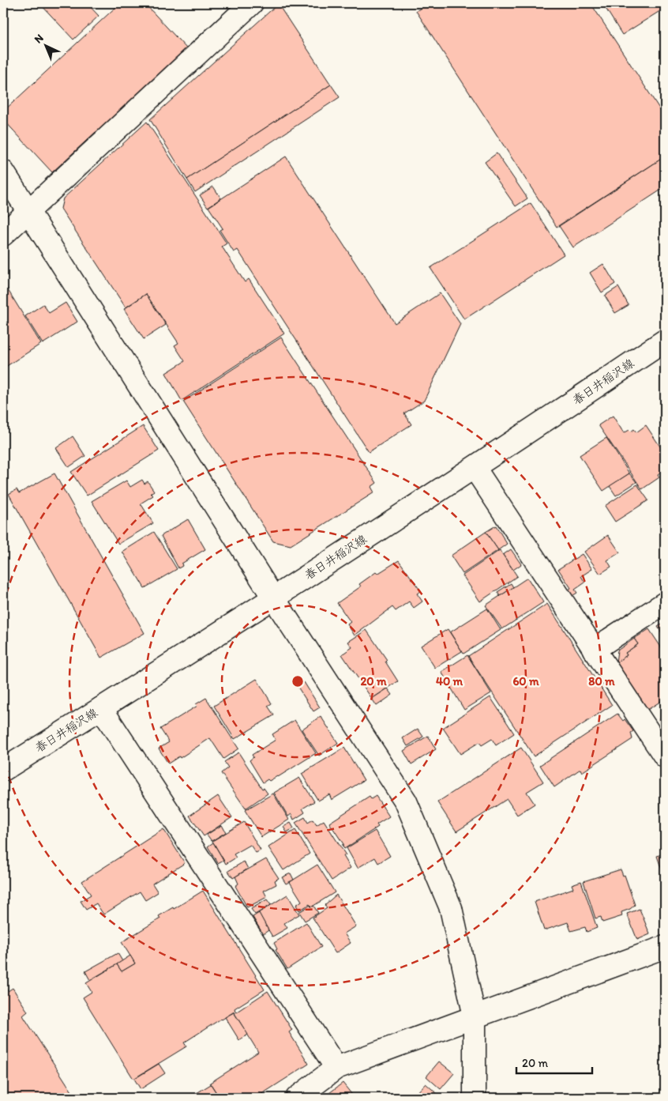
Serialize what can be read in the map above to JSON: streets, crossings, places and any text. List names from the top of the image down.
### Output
{
  "streets": {
    "street": ["春日井稲沢線"]
  },
  "scale_bar": "20 m",
  "north": "top left",
  "rings": [
    "20 m",
    "40 m",
    "60 m",
    "80 m"
  ]
}
